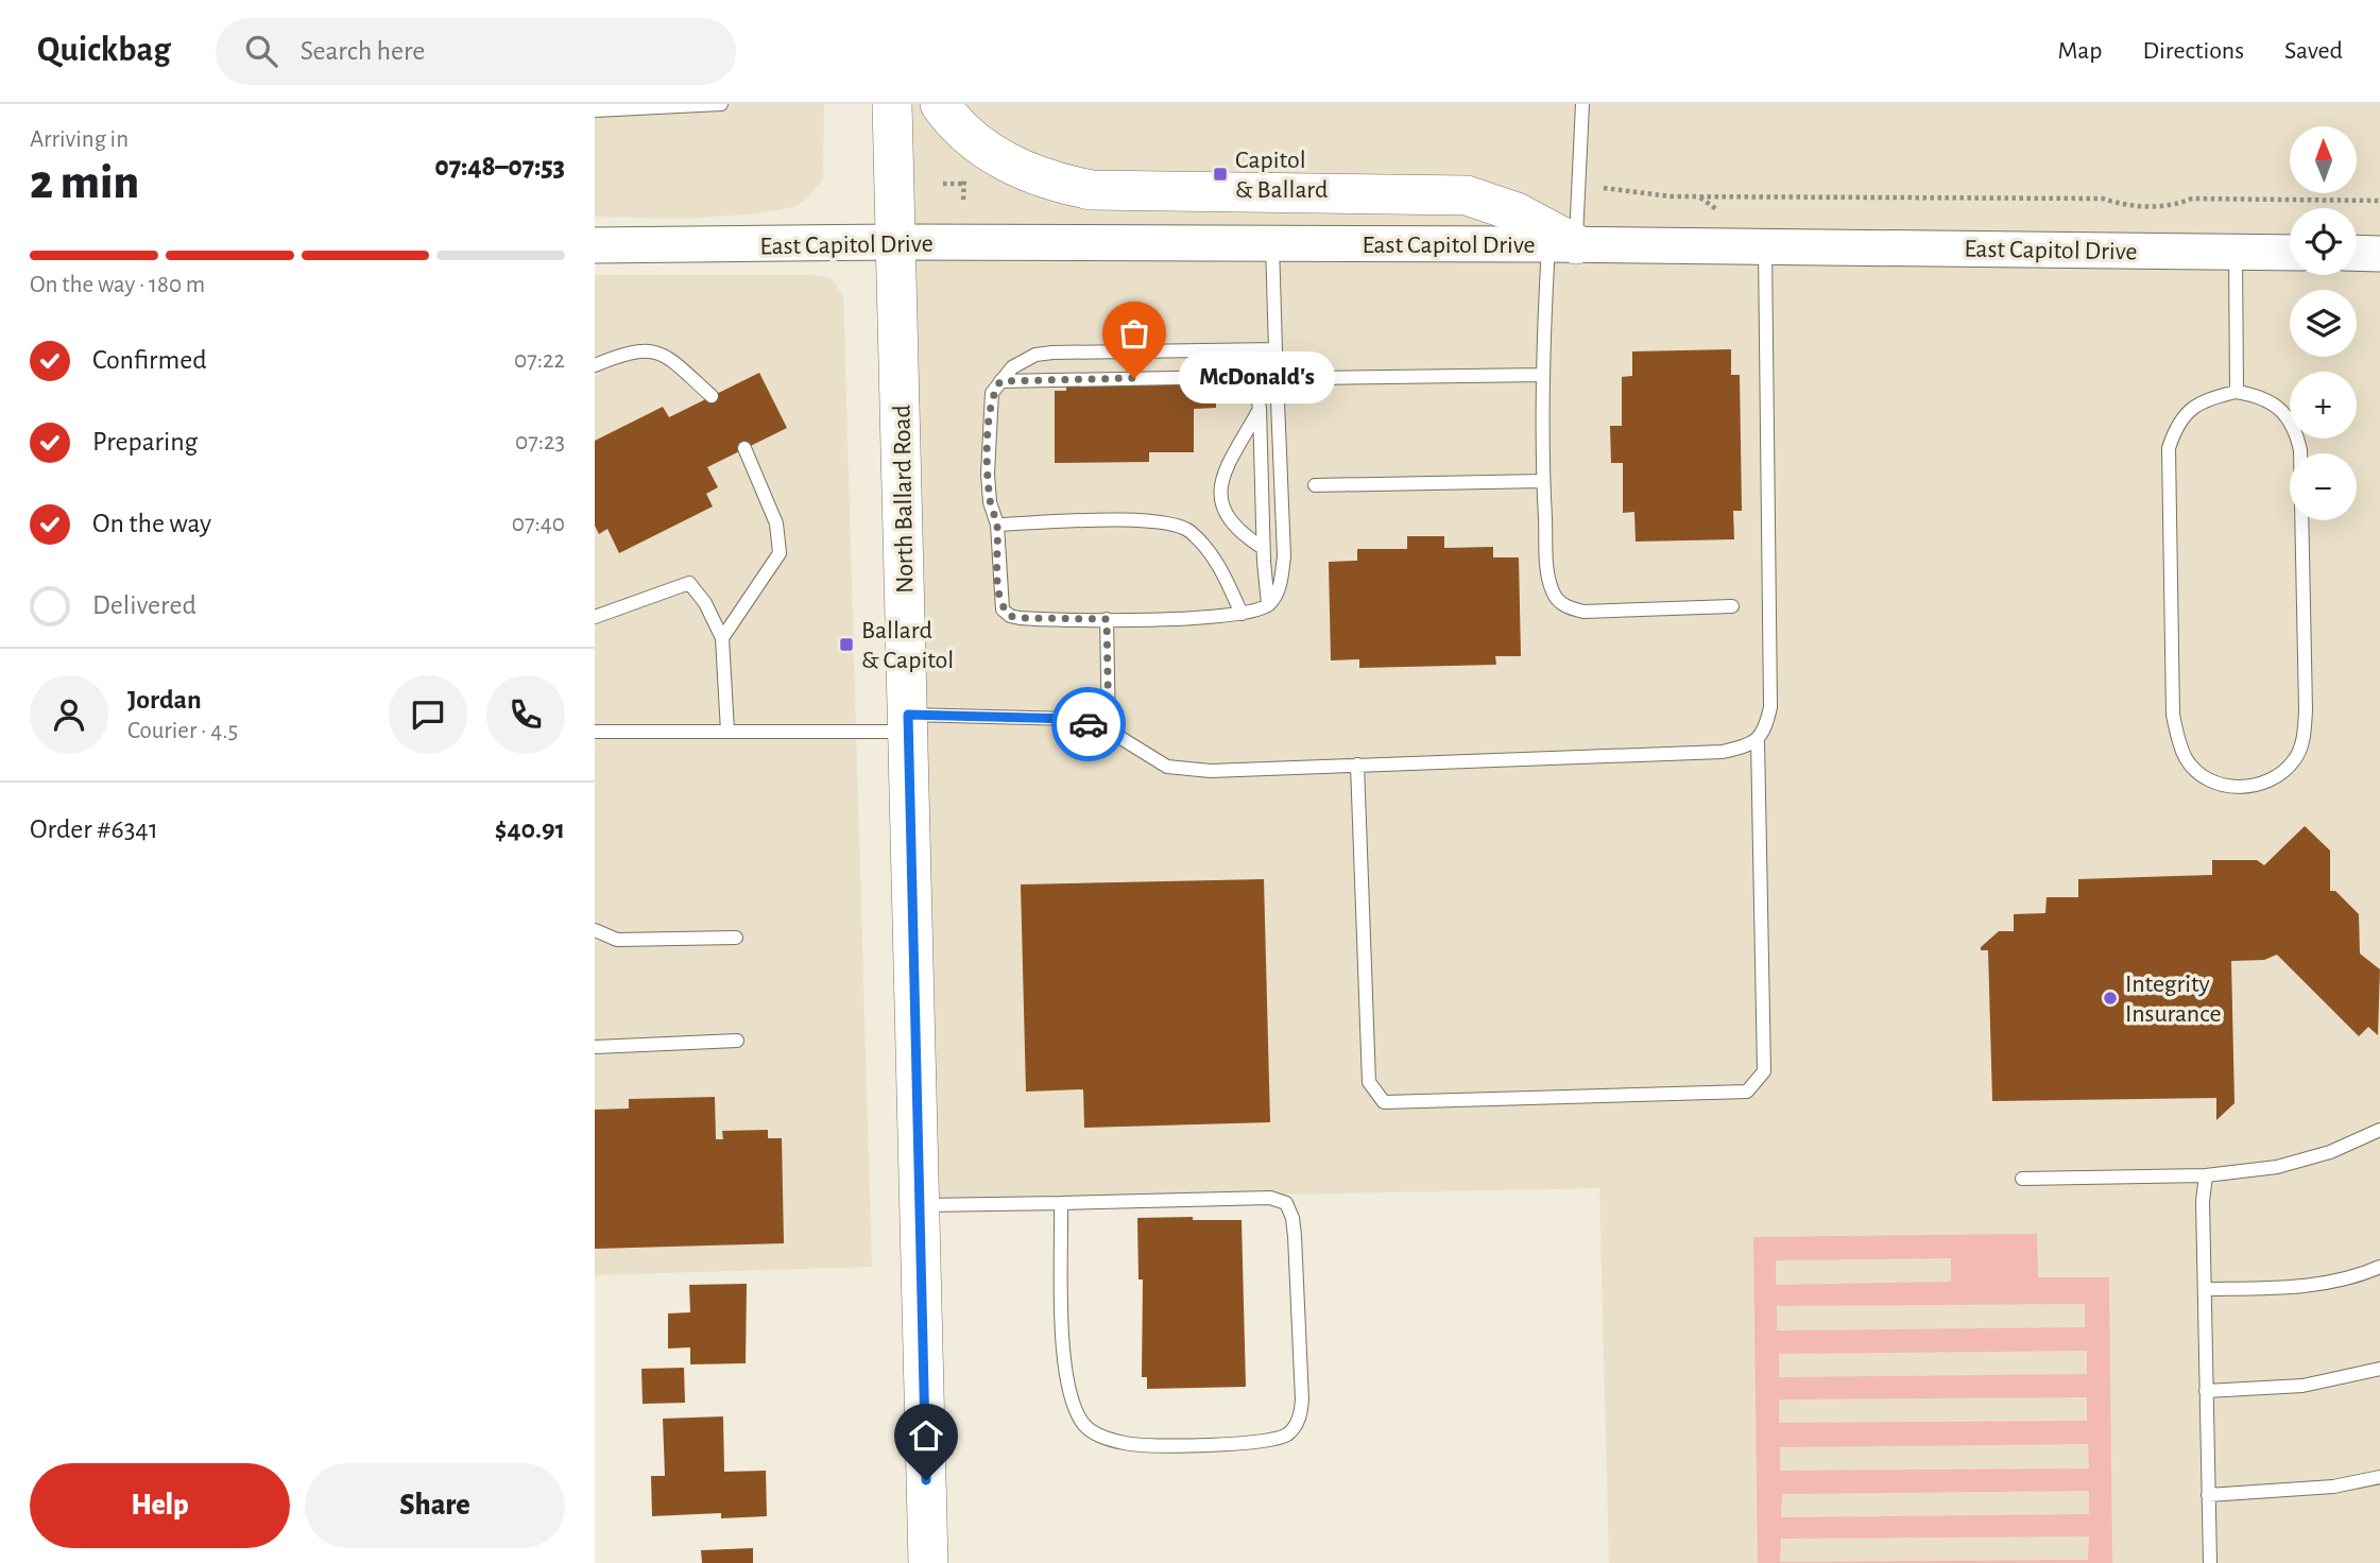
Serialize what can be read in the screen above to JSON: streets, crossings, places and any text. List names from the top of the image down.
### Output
{
  "streets": {
    "main road": ["North Ballard Road"],
    "street": ["East Capitol Drive"]
  },
  "crossings": [
    ["East Capitol Drive", "North Ballard Road"]
  ],
  "places": {
    "transit": ["Capitol & Ballard", "Ballard & Capitol"],
    "other": ["McDonald's", "Integrity Insurance"]
  },
  "north": "top",
  "page": {
    "header": "Quickbag",
    "search": "Search here",
    "nav": ["Map", "Directions", "Saved"],
    "heading": ["2 min", "Arriving in", "07:48–07:53"],
    "panel": [
      "Jordan",
      "Courier · 4.5",
      "Order #6341",
      "$40.91"
    ],
    "map_buttons": ["+", "−"],
    "bar": "On the way · 180 m",
    "list": [
      ["Confirmed", "07:22"],
      ["Preparing", "07:23"],
      ["On the way", "07:40"],
      "Delivered"
    ],
    "bubble": "McDonald's",
    "buttons": ["Help", "Share"]
  }
}
